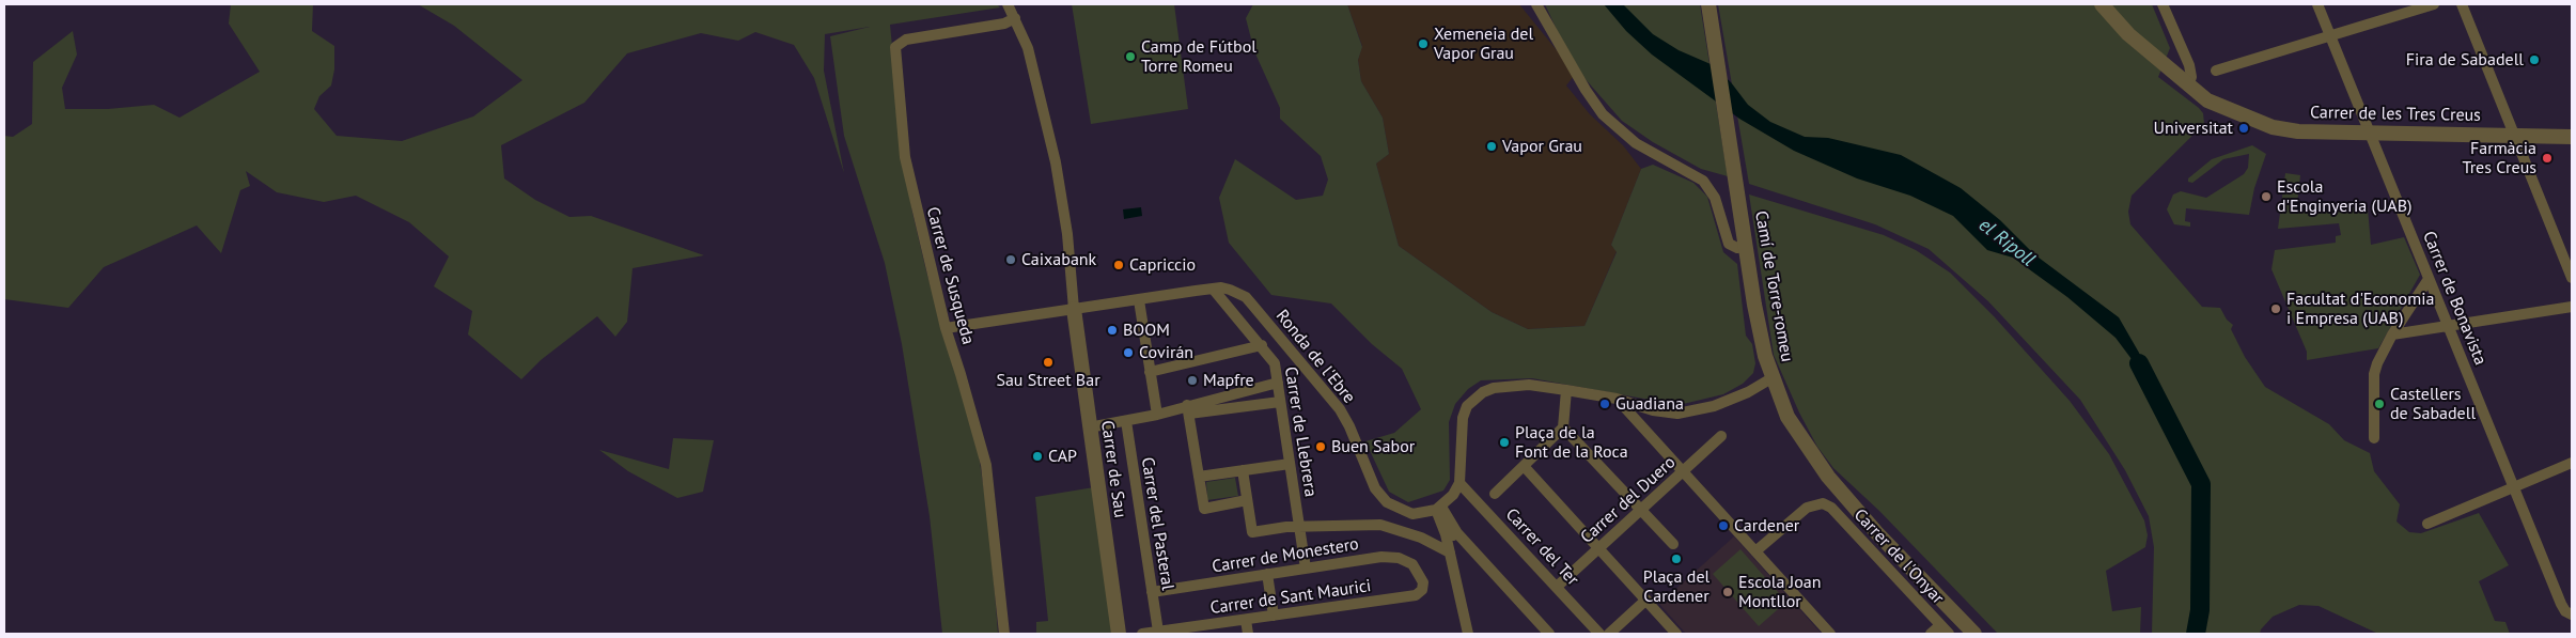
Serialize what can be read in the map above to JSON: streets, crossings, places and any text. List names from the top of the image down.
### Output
{
  "streets": {
    "street": [
      "Carrer de les Tres Creus",
      "Carrer de Susqueda",
      "Camí de Torre-romeu",
      "Carrer de Bonavista",
      "Ronda de l'Ebre",
      "Carrer de Llebrera",
      "Carrer de Sau",
      "Carrer del Duero",
      "Carrer del Pasteral",
      "Carrer del Ter",
      "Carrer de Monestero",
      "Carrer de l'Onyar",
      "Carrer de Sant Maurici"
    ]
  },
  "crossings": [
    ["Carrer de les Tres Creus", "Carrer de Bonavista"],
    ["Carrer de Susqueda", "Ronda de l'Ebre"],
    ["Ronda de l'Ebre", "Carrer de Llebrera"],
    ["Ronda de l'Ebre", "Carrer de Sau"],
    ["Carrer de Llebrera", "Carrer de Monestero"],
    ["Carrer del Duero", "Carrer del Ter"],
    ["Carrer del Pasteral", "Carrer de Monestero"],
    ["Carrer del Pasteral", "Carrer de Sant Maurici"],
    ["Carrer de Monestero", "Carrer de Sant Maurici"]
  ],
  "water": ["el Ripoll"],
  "places": [
    "Xemeneia del Vapor Grau",
    "Camp de Fútbol Torre Romeu",
    "Fira de Sabadell",
    "Universitat",
    "Vapor Grau",
    "Farmàcia Tres Creus",
    "Escola d'Enginyeria (UAB)",
    "Caixabank",
    "Capriccio",
    "Facultat d'Economia i Empresa (UAB)",
    "BOOM",
    "Covirán",
    "Sau Street Bar",
    "Mapfre",
    "Guadiana",
    "Castellers de Sabadell",
    "Plaça de la Font de la Roca",
    "Buen Sabor",
    "CAP",
    "Cardener",
    "Plaça del Cardener",
    "Escola Joan Montllor"
  ]
}
